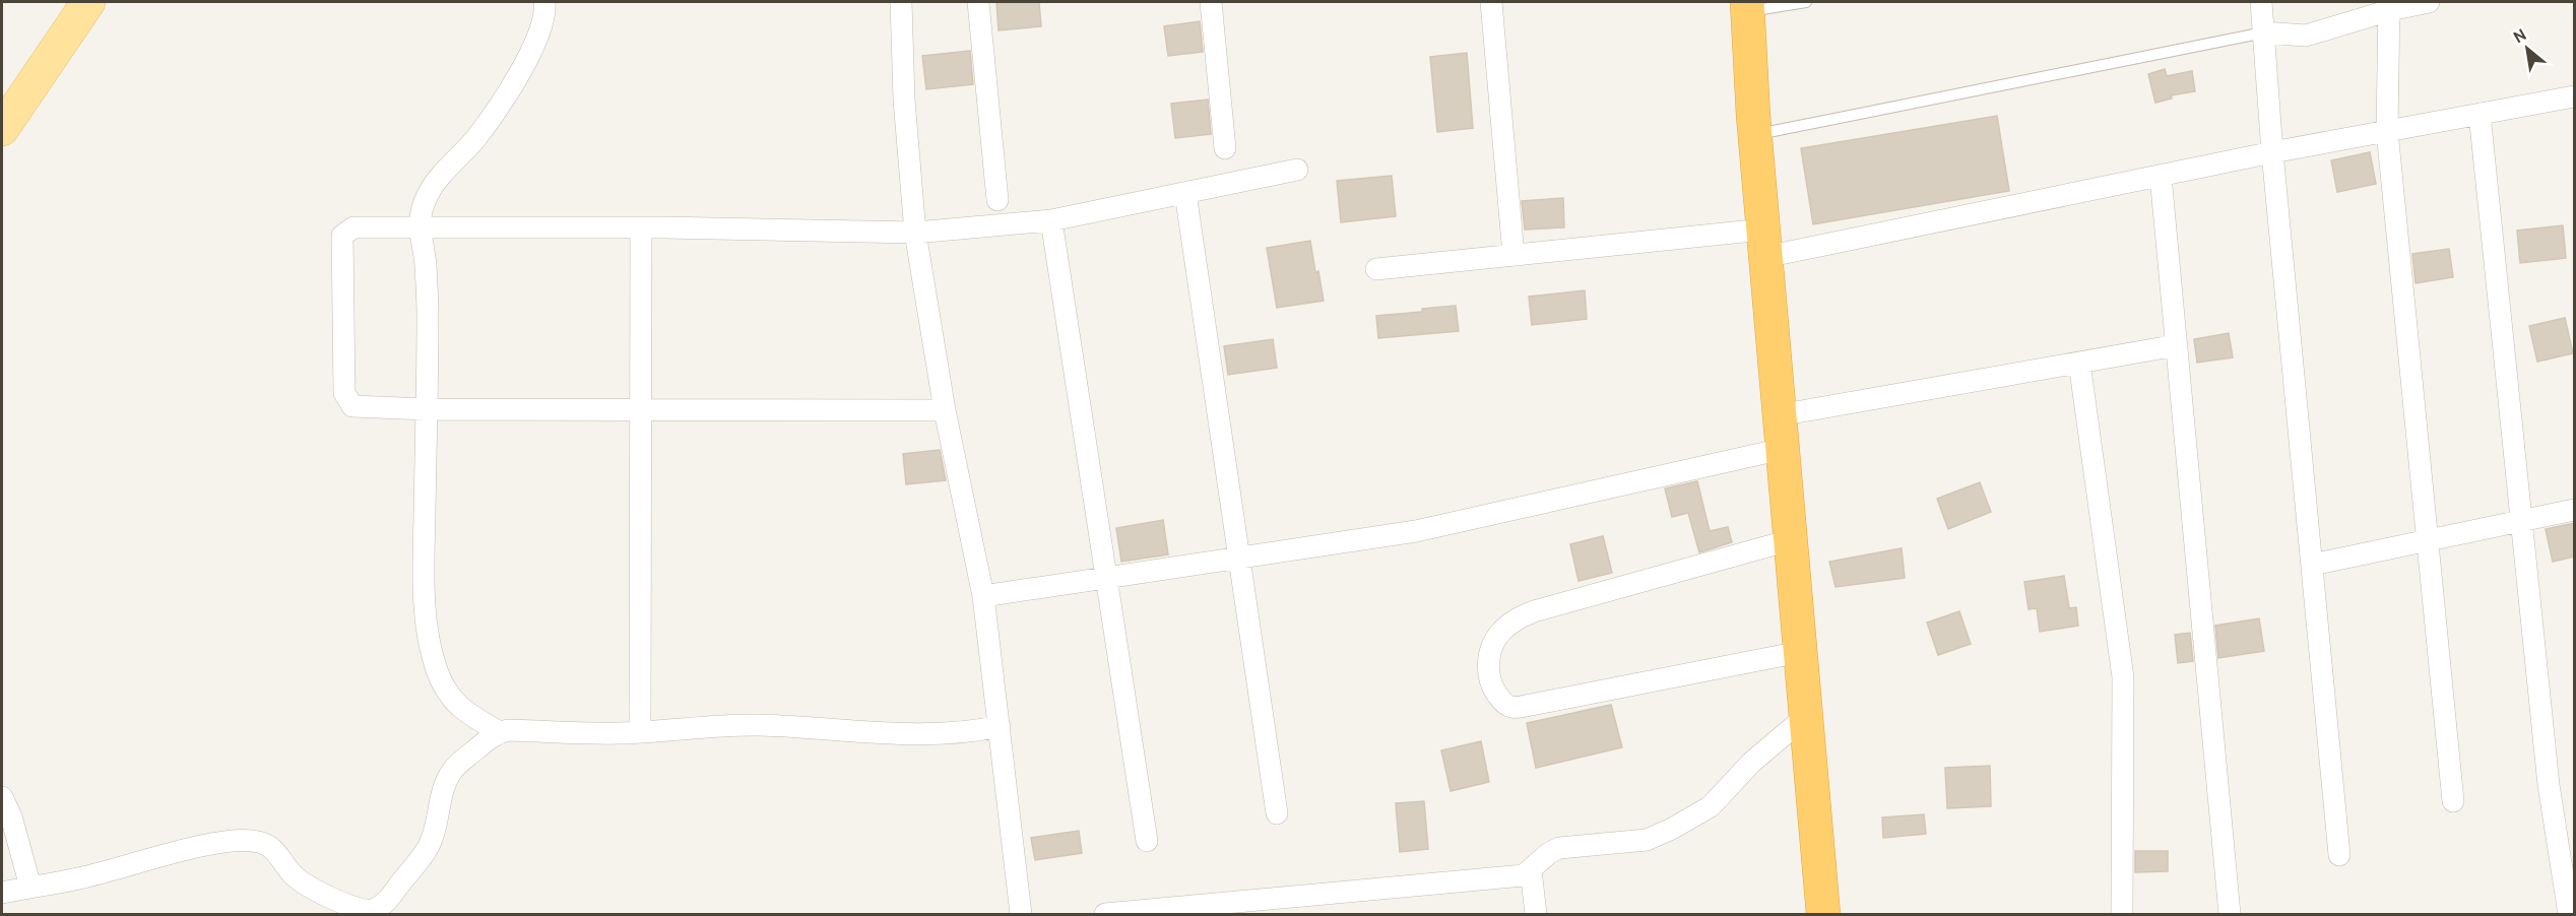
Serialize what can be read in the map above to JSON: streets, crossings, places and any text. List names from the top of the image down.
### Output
{
  "north": "top left"
}
